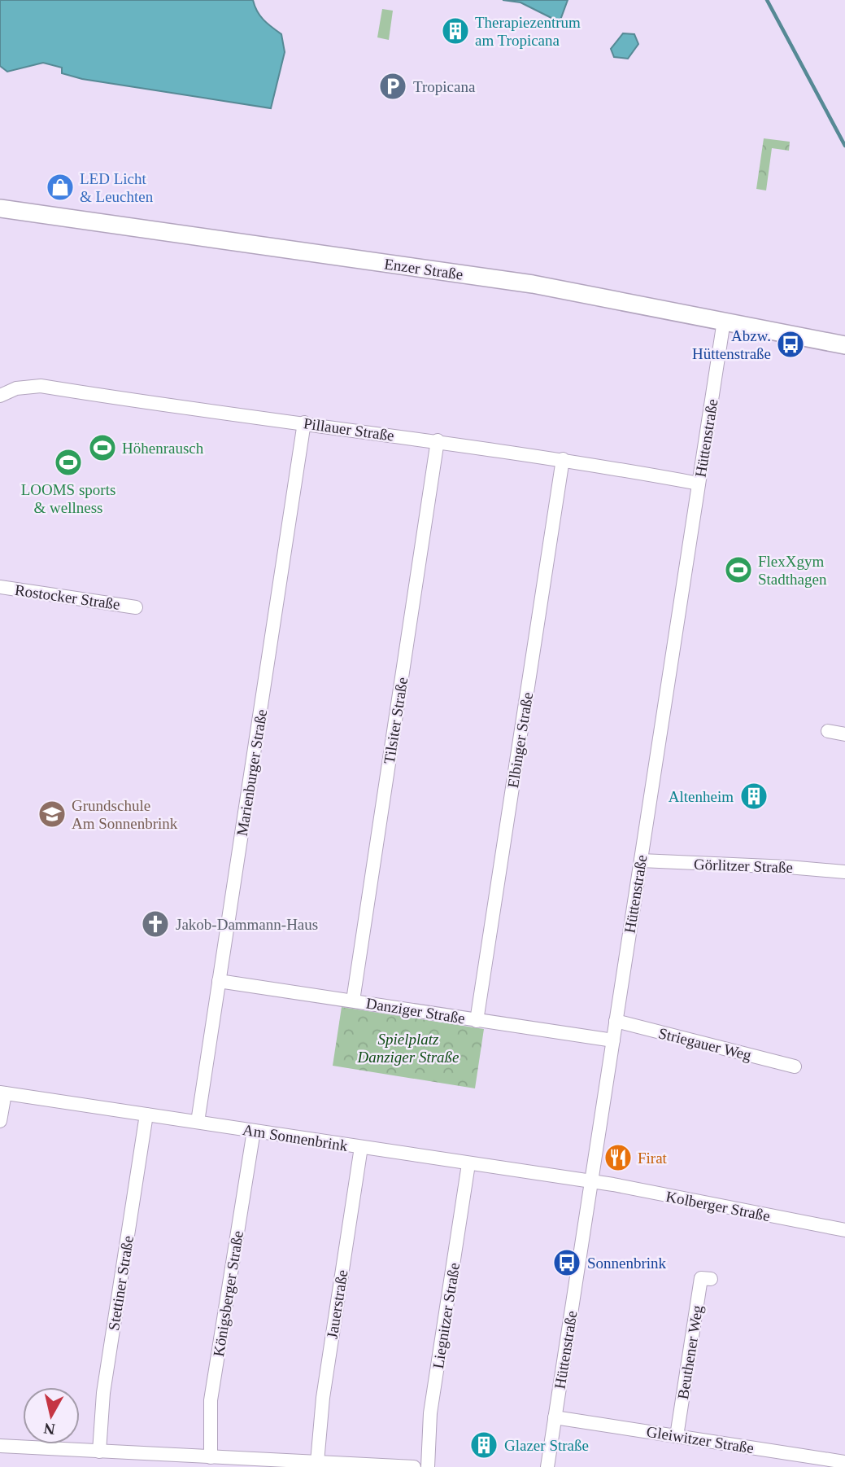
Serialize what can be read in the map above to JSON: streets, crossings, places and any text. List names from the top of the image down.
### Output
{
  "streets": {
    "main road": ["Enzer Straße"],
    "street": [
      "Pillauer Straße",
      "Hüttenstraße",
      "Rostocker Straße",
      "Tilsiter Straße",
      "Elbinger Straße",
      "Marienburger Straße",
      "Görlitzer Straße",
      "Danziger Straße",
      "Striegauer Weg",
      "Am Sonnenbrink",
      "Kolberger Straße",
      "Stettiner Straße",
      "Königsberger Straße",
      "Jauerstraße",
      "Liegnitzer Straße",
      "Beuthener Weg",
      "Gleiwitzer Straße"
    ]
  },
  "crossings": [
    ["Enzer Straße", "Hüttenstraße"],
    ["Pillauer Straße", "Hüttenstraße"],
    ["Pillauer Straße", "Tilsiter Straße"],
    ["Pillauer Straße", "Elbinger Straße"],
    ["Pillauer Straße", "Marienburger Straße"],
    ["Hüttenstraße", "Görlitzer Straße"],
    ["Hüttenstraße", "Danziger Straße"],
    ["Hüttenstraße", "Striegauer Weg"],
    ["Hüttenstraße", "Am Sonnenbrink"],
    ["Hüttenstraße", "Kolberger Straße"],
    ["Hüttenstraße", "Gleiwitzer Straße"],
    ["Tilsiter Straße", "Danziger Straße"],
    ["Elbinger Straße", "Danziger Straße"],
    ["Marienburger Straße", "Danziger Straße"],
    ["Marienburger Straße", "Am Sonnenbrink"],
    ["Am Sonnenbrink", "Kolberger Straße"],
    ["Am Sonnenbrink", "Stettiner Straße"],
    ["Am Sonnenbrink", "Königsberger Straße"],
    ["Am Sonnenbrink", "Jauerstraße"],
    ["Am Sonnenbrink", "Liegnitzer Straße"],
    ["Beuthener Weg", "Gleiwitzer Straße"]
  ],
  "parks": ["Spielplatz Danziger Straße"],
  "places": {
    "building": ["Therapiezentrum am Tropicana", "Altenheim", "Glazer Straße"],
    "parking": ["Tropicana"],
    "shop": ["LED Licht & Leuchten"],
    "bus stop": ["Abzw. Hüttenstraße", "Sonnenbrink"],
    "sports": ["Höhenrausch", "LOOMS sports & wellness", "FlexXgym Stadthagen"],
    "school or university": ["Grundschule Am Sonnenbrink"],
    "church": ["Jakob-Dammann-Haus"],
    "restaurant": ["Firat"]
  },
  "north": "bottom"
}
